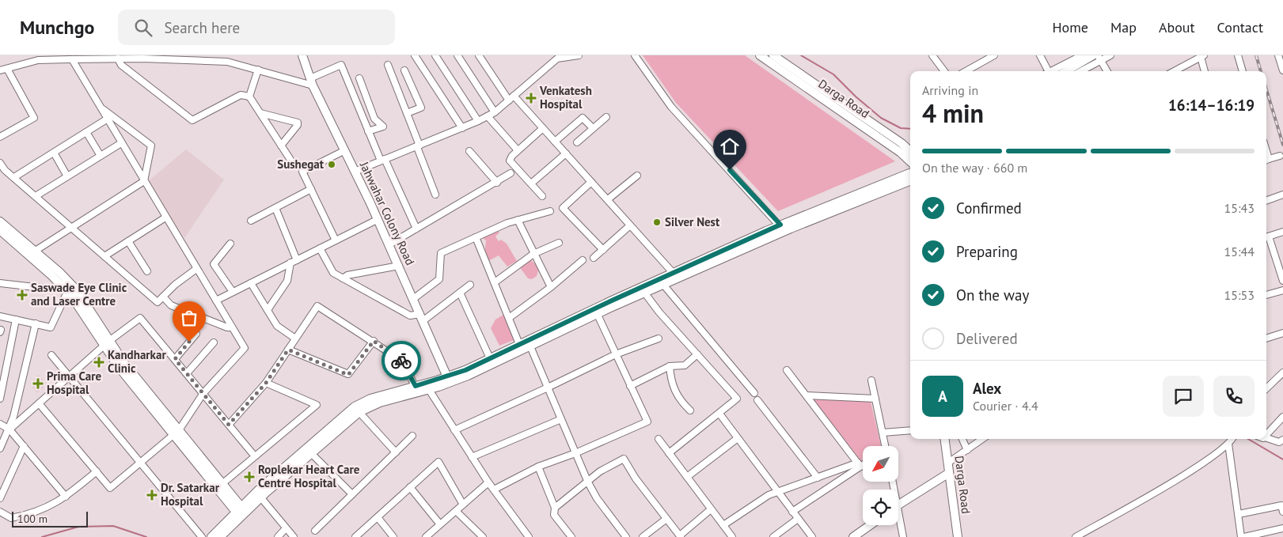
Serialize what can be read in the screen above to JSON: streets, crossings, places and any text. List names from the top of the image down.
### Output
{
  "streets": {
    "main road": ["Darga Road", "Jahwahar Colony Road"]
  },
  "places": {
    "health": [
      "Venkatesh Hospital",
      "Saswade Eye Clinic and Laser Centre",
      "Kandharkar Clinic",
      "Prima Care Hospital",
      "Roplekar Heart Care Centre Hospital",
      "Dr. Satarkar Hospital"
    ],
    "other": ["Sushegat", "Silver Nest"]
  },
  "scale_bar": "100 m",
  "north": "bottom left",
  "page": {
    "header": "Munchgo",
    "search": "Search here",
    "nav": [
      "Home",
      "Map",
      "About",
      "Contact"
    ],
    "heading": ["4 min", "Arriving in", "16:14–16:19"],
    "panel": ["Alex", "Courier · 4.4"],
    "bar": "On the way · 660 m",
    "list": [
      ["Confirmed", "15:43"],
      ["Preparing", "15:44"],
      ["On the way", "15:53"],
      "Delivered"
    ],
    "round": "A",
    "scale": "100 m"
  }
}
